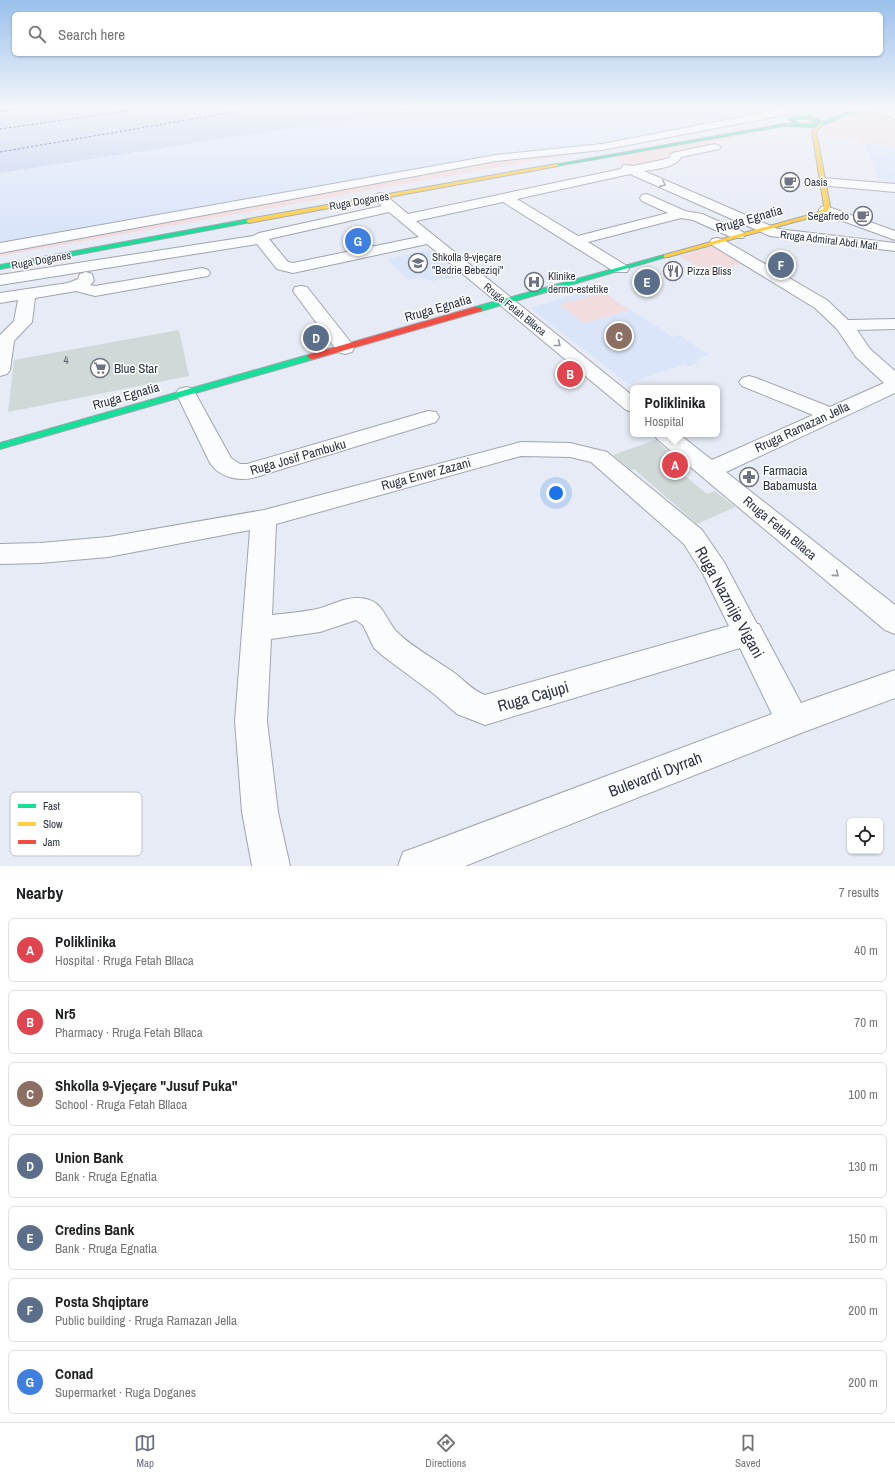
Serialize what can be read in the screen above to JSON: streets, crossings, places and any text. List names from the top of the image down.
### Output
{
  "streets": {
    "main road": ["Ruga Doganes", "Rruga Egnatia"],
    "street": [
      "Rruga Admiral Abdi Mati",
      "Rruga Fetah Bllaca",
      "Rruga Ramazan Jella",
      "Ruga Josif Pambuku",
      "Ruga Enver Zazani",
      "Ruga Nazmije Vigani",
      "Ruga Cajupi",
      "Bulevardi Dyrrah"
    ]
  },
  "crossings": [
    ["Ruga Doganes", "Rruga Admiral Abdi Mati"],
    ["Ruga Doganes", "Rruga Fetah Bllaca"],
    ["Rruga Egnatia", "Rruga Admiral Abdi Mati"],
    ["Rruga Egnatia", "Rruga Fetah Bllaca"],
    ["Rruga Egnatia", "Rruga Ramazan Jella"],
    ["Rruga Egnatia", "Ruga Josif Pambuku"],
    ["Rruga Fetah Bllaca", "Rruga Ramazan Jella"],
    ["Ruga Enver Zazani", "Ruga Nazmije Vigani"],
    ["Ruga Nazmije Vigani", "Ruga Cajupi"],
    ["Ruga Nazmije Vigani", "Bulevardi Dyrrah"]
  ],
  "places": {
    "cafe": ["Oasis", "Segafredo"],
    "school or university": ["Shkolla 9-vjeçare \"Bedrie Bebeziqi\""],
    "restaurant": ["Pizza Bliss"],
    "hospital": ["Klinike dermo-estetike"],
    "supermarket": ["Blue Star"],
    "pharmacy": ["Farmacia Babamusta"]
  },
  "house_numbers": ["4"],
  "legend": ["Fast", "Slow", "Jam"],
  "page": {
    "search": "Search here",
    "pins": [
      "G",
      "F",
      "E",
      "C",
      "D",
      "B",
      "A"
    ],
    "popup": ["Poliklinika", "Hospital"],
    "heading": ["Nearby", "7 results"],
    "list": [
      {
        "mark": "A",
        "name": "Poliklinika",
        "note": "Hospital · Rruga Fetah Bllaca",
        "value": "40 m"
      },
      {
        "mark": "B",
        "name": "Nr5",
        "note": "Pharmacy · Rruga Fetah Bllaca",
        "value": "70 m"
      },
      {
        "mark": "C",
        "name": "Shkolla 9-Vjeçare \"Jusuf Puka\"",
        "note": "School · Rruga Fetah Bllaca",
        "value": "100 m"
      },
      {
        "mark": "D",
        "name": "Union Bank",
        "note": "Bank · Rruga Egnatia",
        "value": "130 m"
      },
      {
        "mark": "E",
        "name": "Credins Bank",
        "note": "Bank · Rruga Egnatia",
        "value": "150 m"
      },
      {
        "mark": "F",
        "name": "Posta Shqiptare",
        "note": "Public building · Rruga Ramazan Jella",
        "value": "200 m"
      },
      {
        "mark": "G",
        "name": "Conad",
        "note": "Supermarket · Ruga Doganes",
        "value": "200 m"
      }
    ],
    "nav": ["Map", "Directions", "Saved"]
  }
}
